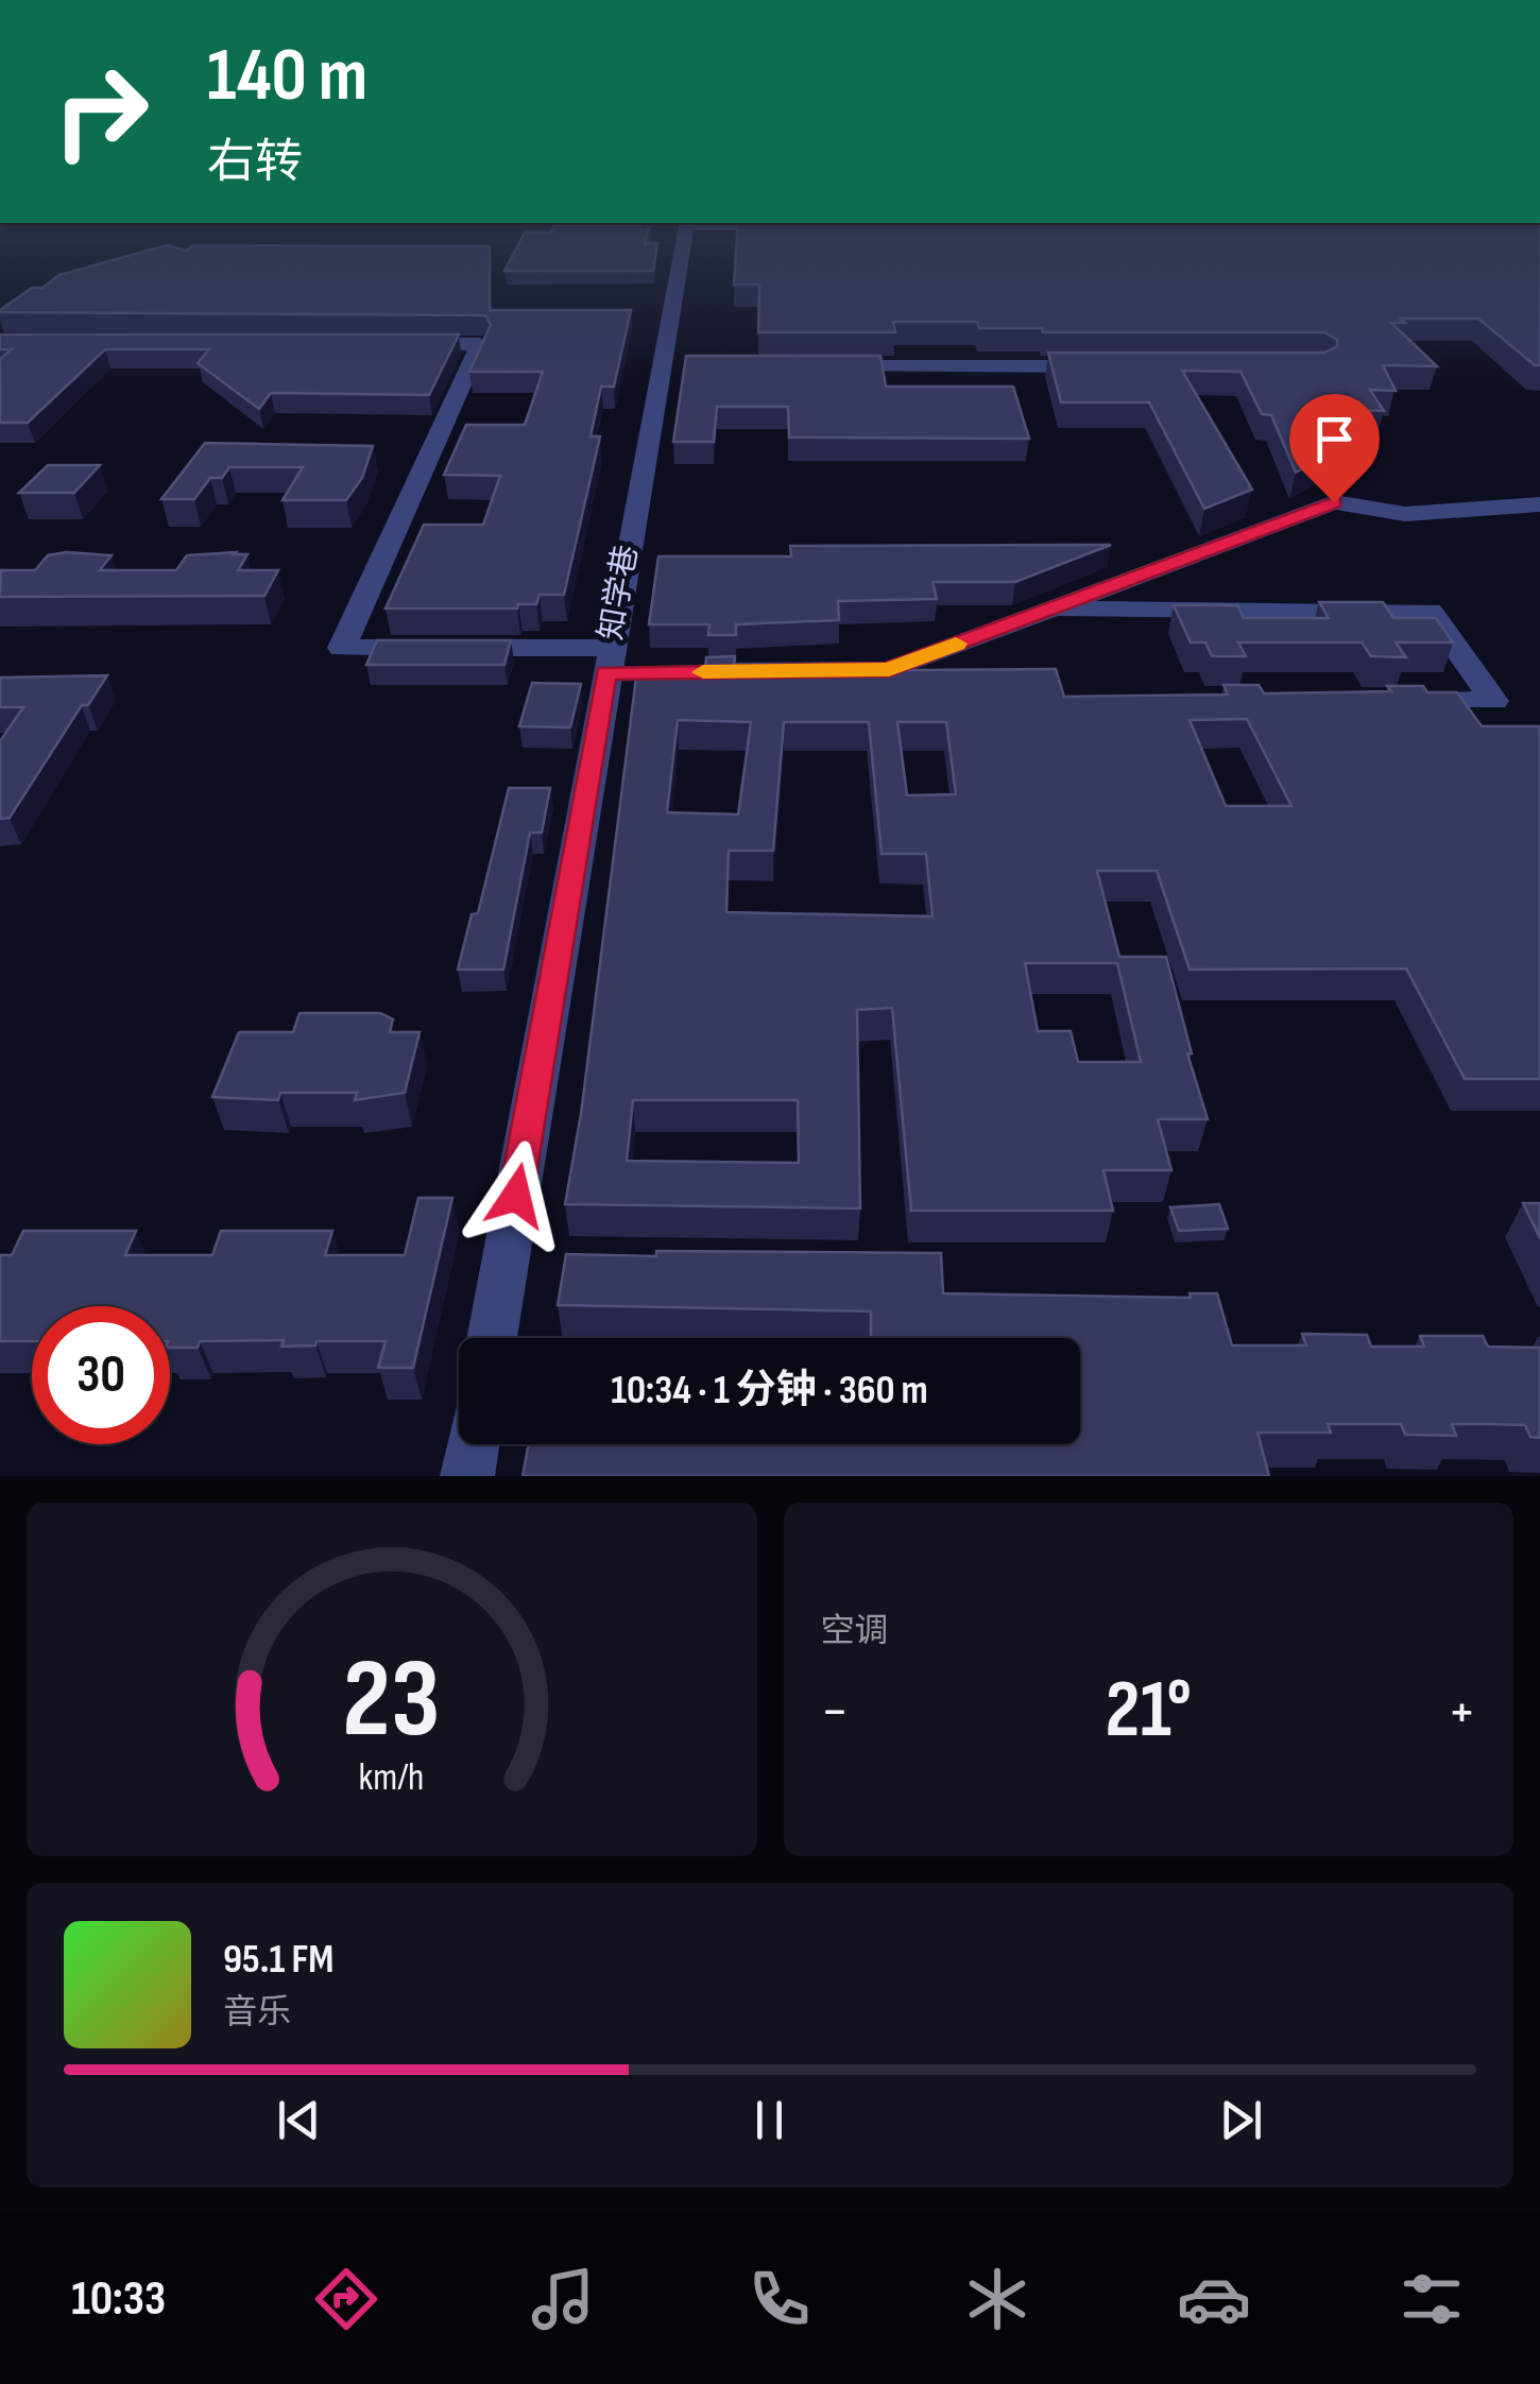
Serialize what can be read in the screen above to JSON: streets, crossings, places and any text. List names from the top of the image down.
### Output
{
  "streets": {
    "street": ["知学巷"]
  },
  "page": {
    "turn": ["140 m", "右转"],
    "limit": "30",
    "trip": "10:34 · 1 分钟 · 360 m",
    "tile": "空调",
    "heat": ["−", "21°", "+"],
    "song": ["95.1 FM", "音乐"],
    "tabs": "10:33",
    "gauge": ["23", "km/h"]
  }
}
